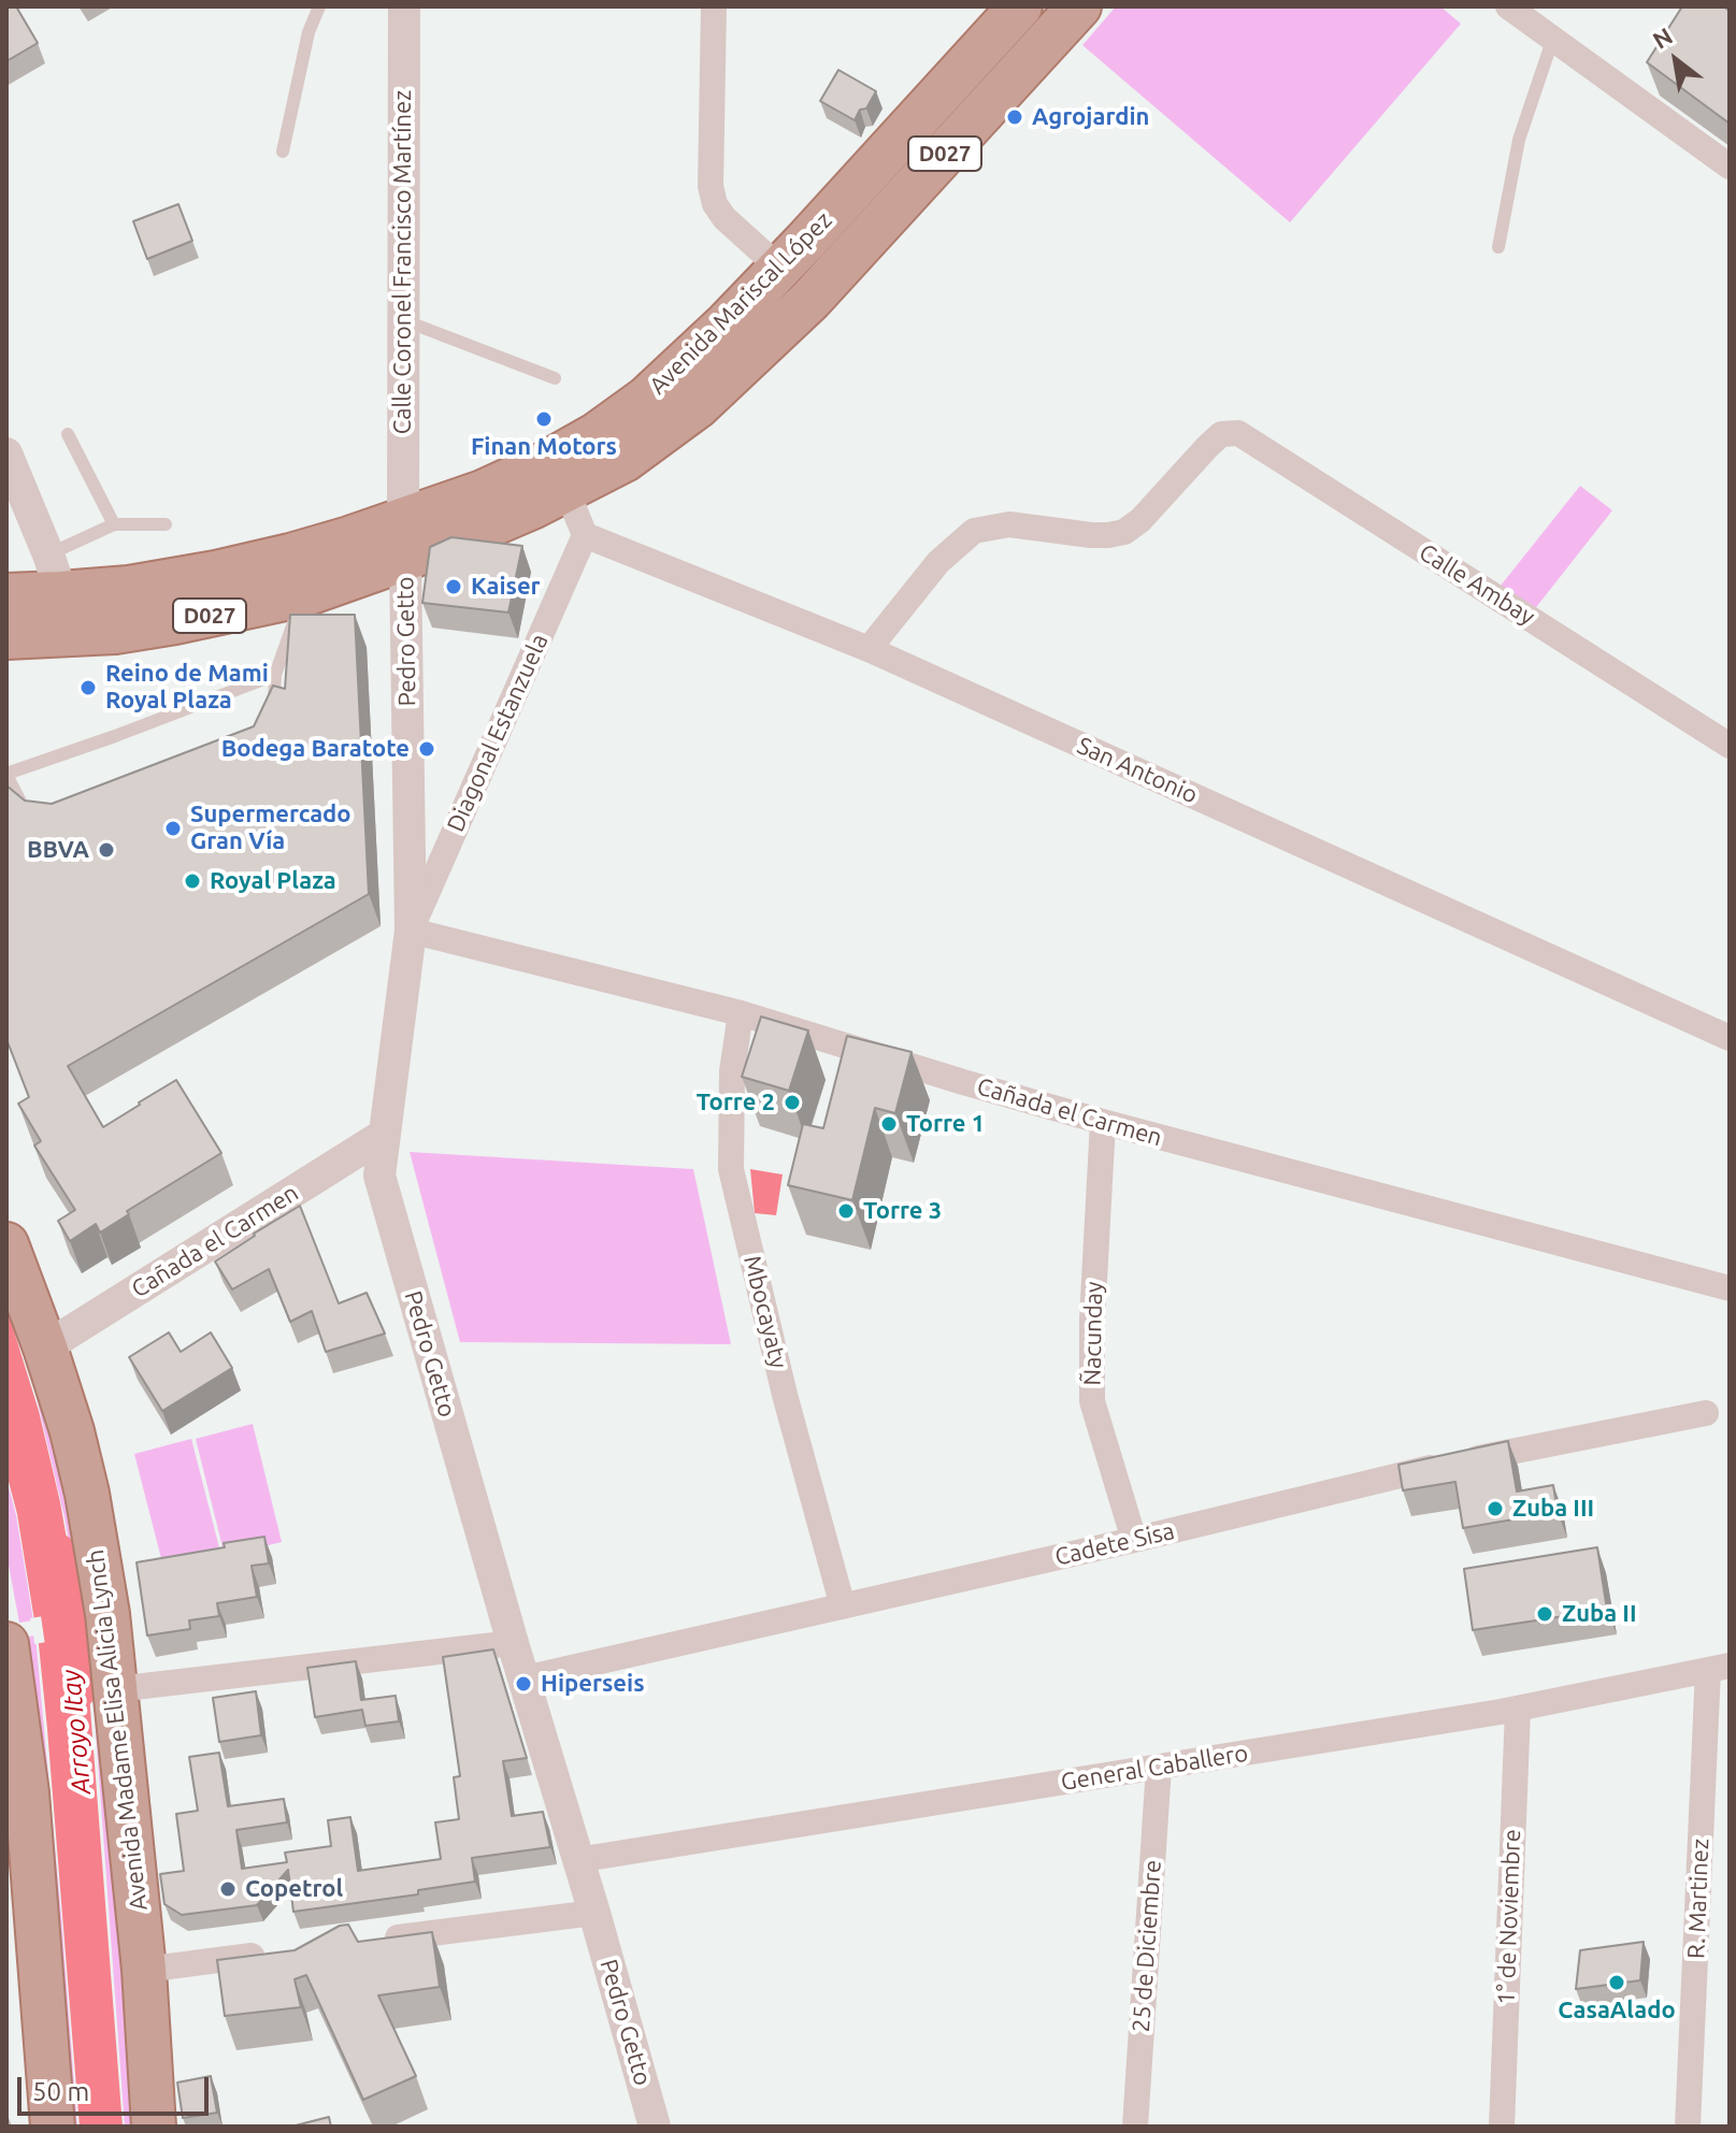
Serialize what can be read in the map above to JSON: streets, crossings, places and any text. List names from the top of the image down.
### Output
{
  "streets": {
    "highway": ["D027", "Avenida Mariscal López", "Avenida Madame Elisa Alicia Lynch"],
    "street": [
      "Calle Coronel Francisco Martínez",
      "Calle Ambay",
      "Pedro Getto",
      "Diagonal Estanzuela",
      "San Antonio",
      "Cañada el Carmen",
      "Mbocayaty",
      "Ñacunday",
      "Cadete Sisa",
      "General Caballero",
      "R. Martinez",
      "1° de Noviembre",
      "25 de Diciembre"
    ]
  },
  "crossings": [
    ["D027", "Calle Coronel Francisco Martínez"],
    ["D027", "Avenida Mariscal López"],
    ["D027", "Pedro Getto"],
    ["Calle Coronel Francisco Martínez", "Avenida Mariscal López"],
    ["Calle Coronel Francisco Martínez", "Pedro Getto"],
    ["Avenida Mariscal López", "Pedro Getto"],
    ["Calle Ambay", "San Antonio"],
    ["Pedro Getto", "Diagonal Estanzuela"],
    ["Pedro Getto", "Cañada el Carmen"],
    ["Pedro Getto", "Cadete Sisa"],
    ["Pedro Getto", "General Caballero"],
    ["Diagonal Estanzuela", "San Antonio"],
    ["Diagonal Estanzuela", "Cañada el Carmen"],
    ["Cañada el Carmen", "Mbocayaty"],
    ["Cañada el Carmen", "Ñacunday"],
    ["Cañada el Carmen", "Avenida Madame Elisa Alicia Lynch"],
    ["Mbocayaty", "Cadete Sisa"],
    ["Ñacunday", "Cadete Sisa"],
    ["General Caballero", "R. Martinez"],
    ["General Caballero", "1° de Noviembre"],
    ["General Caballero", "25 de Diciembre"]
  ],
  "water": ["Arroyo Itay"],
  "places": [
    "Agrojardin",
    "Finan Motors",
    "Kaiser",
    "Reino de Mami Royal Plaza",
    "Bodega Baratote",
    "Supermercado Gran Vía",
    "BBVA",
    "Royal Plaza",
    "Torre 2",
    "Torre 1",
    "Torre 3",
    "Zuba III",
    "Zuba II",
    "Hiperseis",
    "Copetrol",
    "CasaAlado"
  ],
  "scale_bar": "50 m",
  "north": "top left"
}
